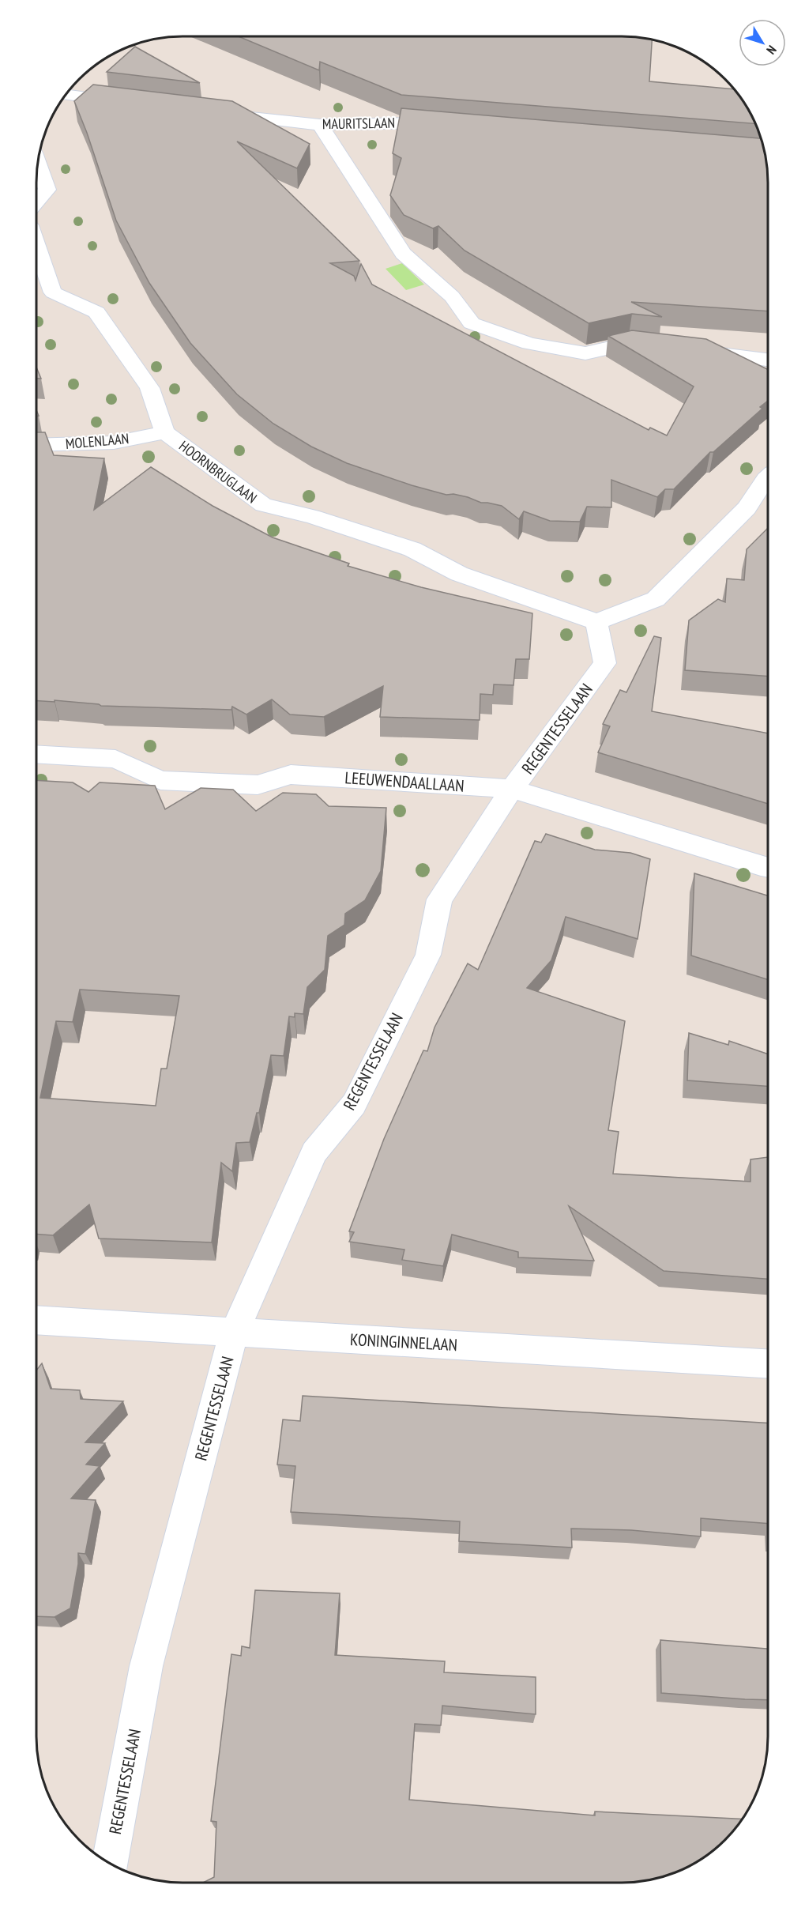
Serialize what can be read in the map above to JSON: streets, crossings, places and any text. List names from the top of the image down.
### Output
{
  "streets": {
    "street": [
      "MAURITSLAAN",
      "MOLENLAAN",
      "HOORNBRUGLAAN",
      "REGENTESSELAAN",
      "LEEUWENDAALLAAN",
      "KONINGINNELAAN"
    ]
  },
  "crossings": [
    ["MOLENLAAN", "HOORNBRUGLAAN"],
    ["HOORNBRUGLAAN", "REGENTESSELAAN"],
    ["REGENTESSELAAN", "LEEUWENDAALLAAN"],
    ["REGENTESSELAAN", "KONINGINNELAAN"]
  ],
  "north": "bottom right"
}
